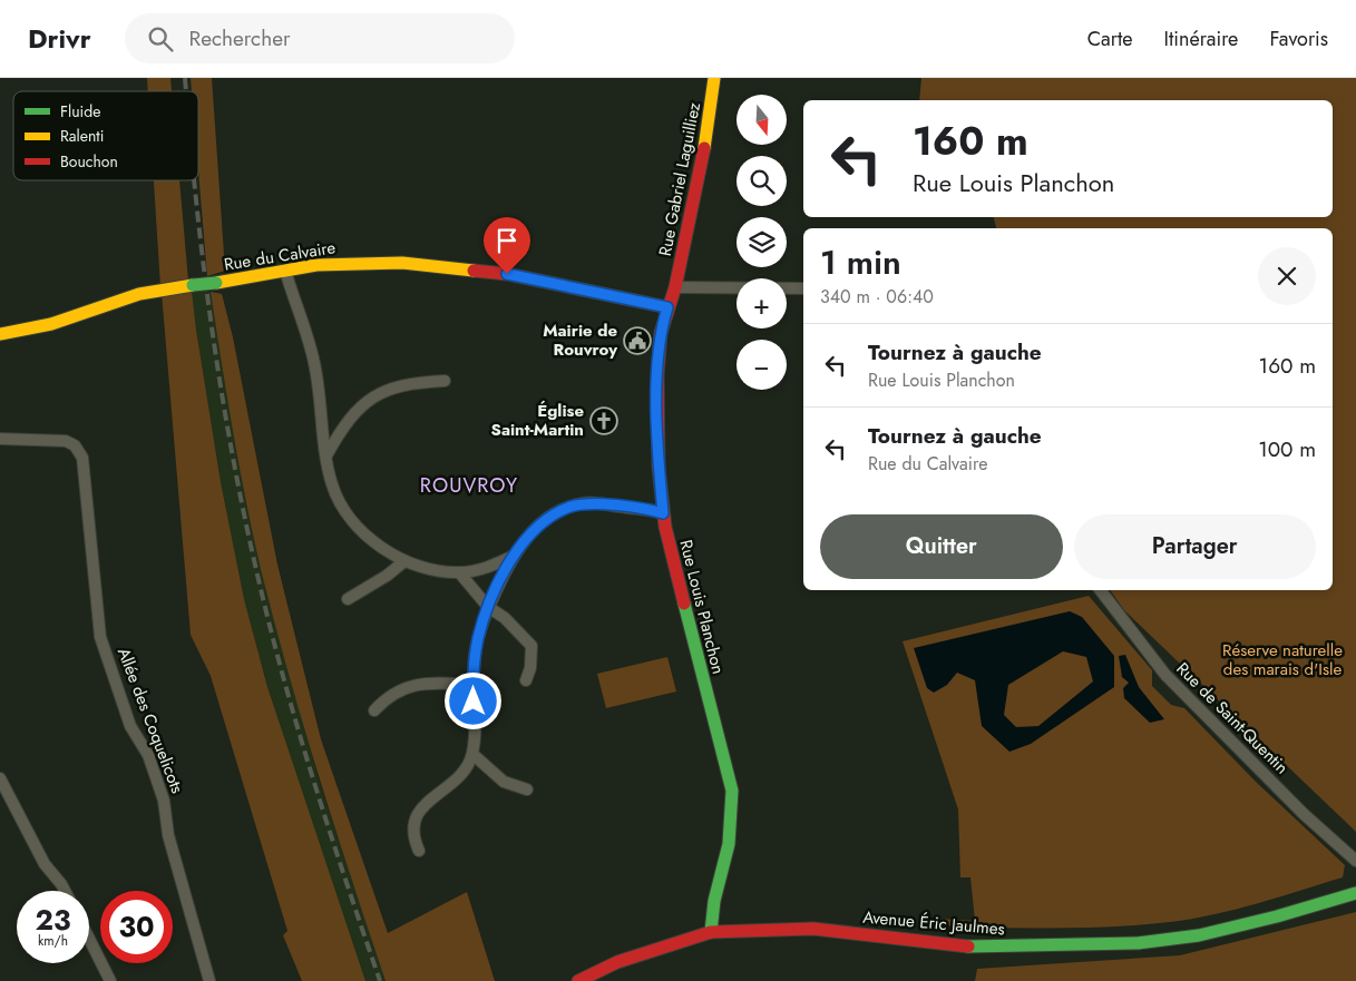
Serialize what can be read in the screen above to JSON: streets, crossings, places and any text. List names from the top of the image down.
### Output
{
  "streets": {
    "street": [
      "Rue Gabriel Laguilliez",
      "Rue du Calvaire",
      "Rue Louis Planchon",
      "Rue de Saint-Quentin",
      "Allée des Coquelicots",
      "Avenue Éric Jaulmes"
    ]
  },
  "crossings": [
    ["Rue Gabriel Laguilliez", "Rue Louis Planchon"],
    ["Rue du Calvaire", "Rue Louis Planchon"],
    ["Rue Louis Planchon", "Avenue Éric Jaulmes"]
  ],
  "districts": ["ROUVROY"],
  "parks": ["Réserve naturelle des marais d'Isle"],
  "places": {
    "public building": ["Mairie de Rouvroy"],
    "church": ["Église Saint-Martin"]
  },
  "legend": ["Fluide", "Ralenti", "Bouchon"],
  "north": "bottom",
  "page": {
    "header": "Drivr",
    "search": "Rechercher",
    "nav": ["Carte", "Itinéraire", "Favoris"],
    "map_buttons": ["+", "−"],
    "turn": ["160 m", "Rue Louis Planchon"],
    "heading": ["1 min", "340 m · 06:40"],
    "list": [
      {
        "name": "Tournez à gauche",
        "note": "Rue Louis Planchon",
        "value": "160 m"
      },
      {
        "name": "Tournez à gauche",
        "note": "Rue du Calvaire",
        "value": "100 m"
      }
    ],
    "buttons": ["Quitter", "Partager"],
    "speed": "23 km/h",
    "limit": "30"
  }
}
